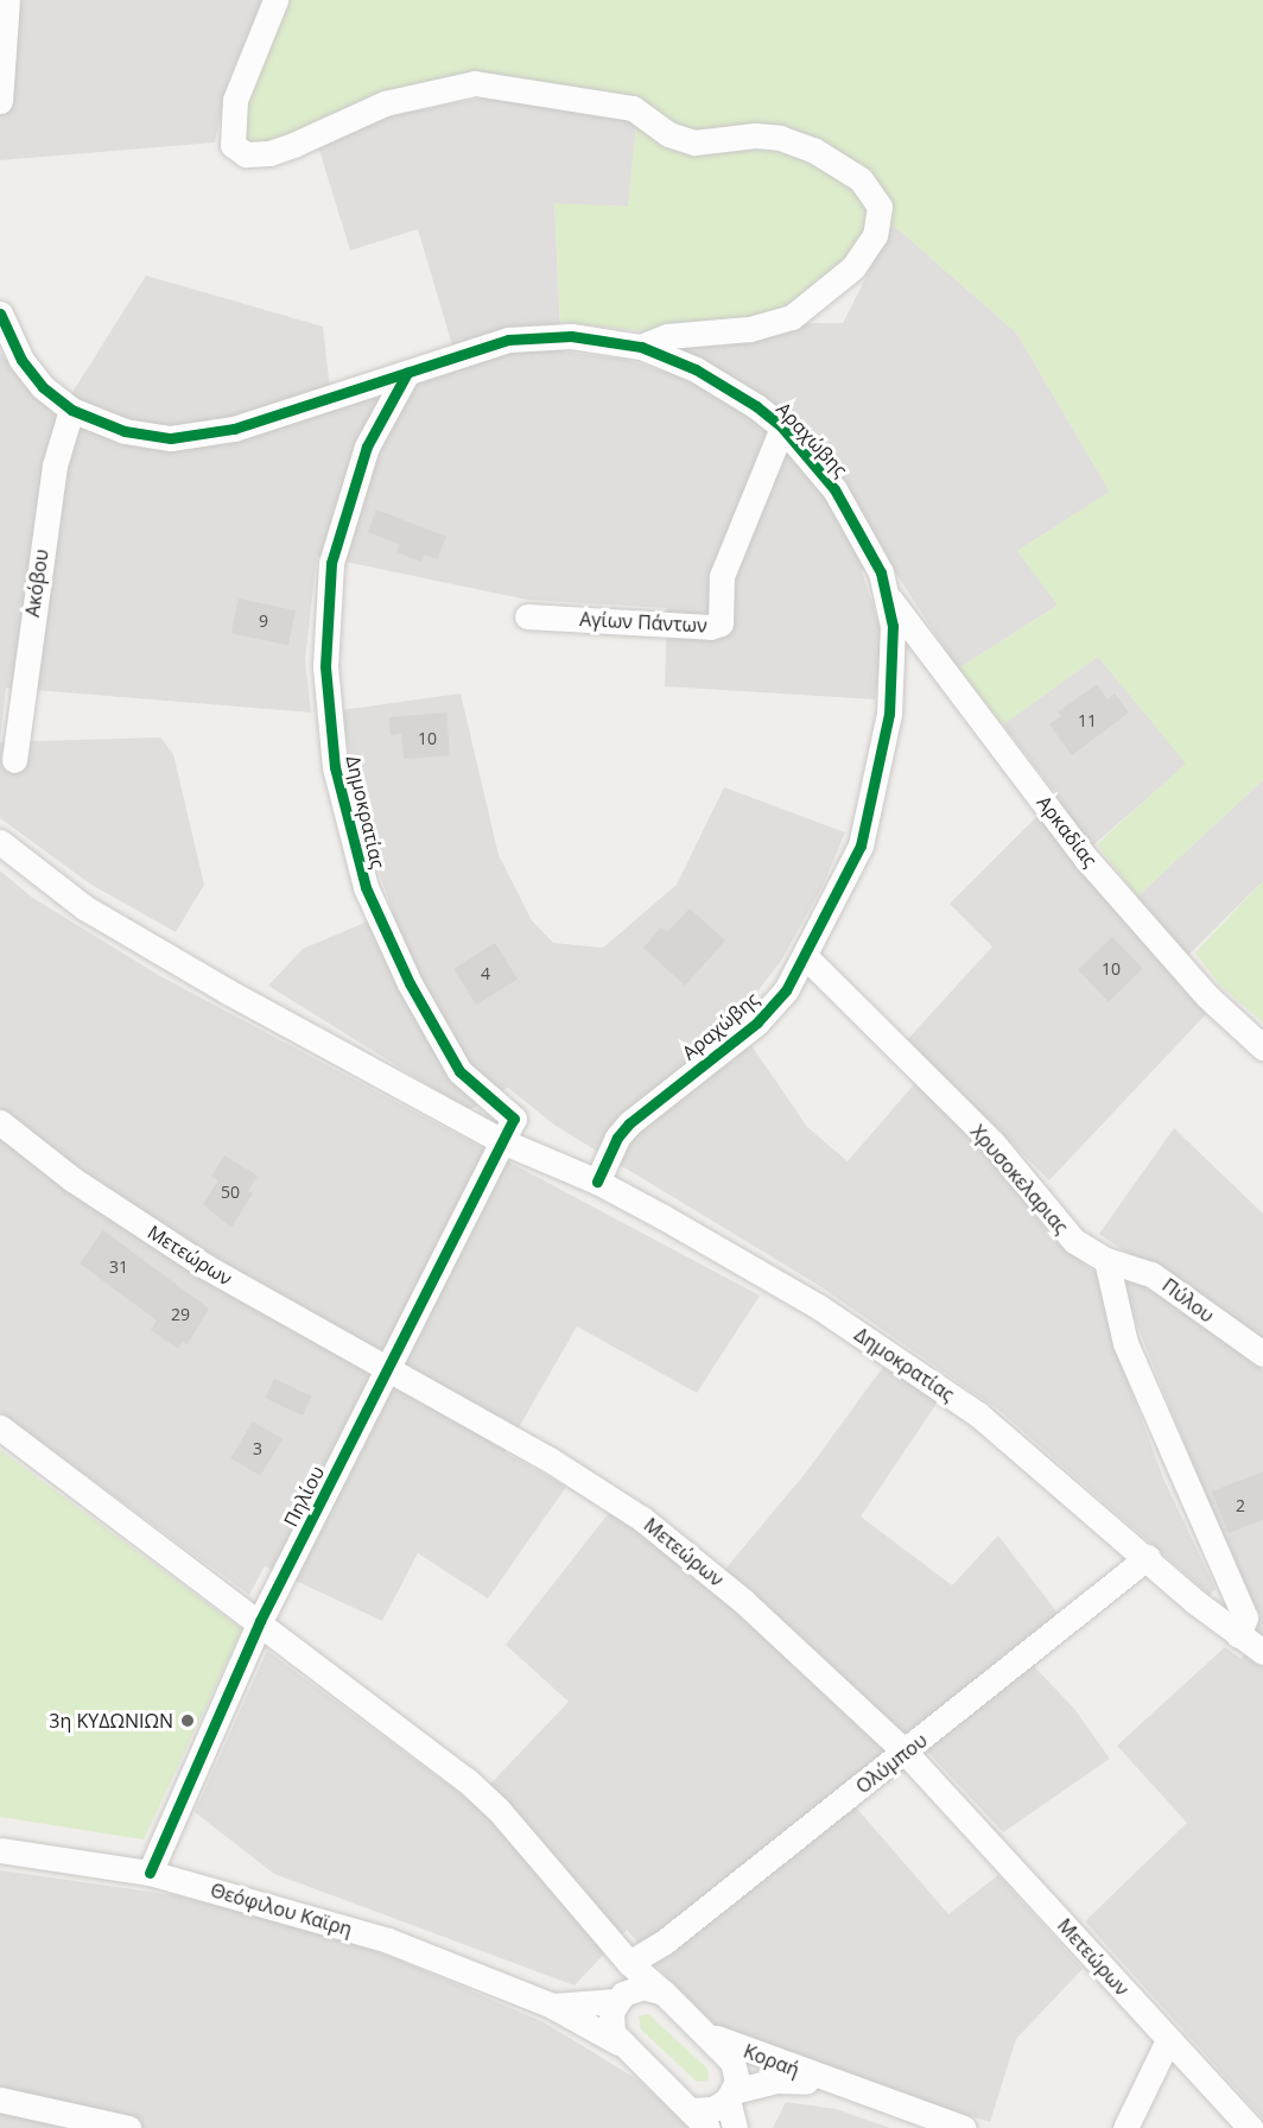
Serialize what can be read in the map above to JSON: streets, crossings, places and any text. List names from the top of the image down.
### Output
{
  "streets": {
    "street": [
      "Αραχώβης",
      "Ακόβου",
      "Αγίων Πάντων",
      "Δημοκρατίας",
      "Αρκαδίας",
      "Χρυσοκελαριας",
      "Μετεώρων",
      "Πύλου",
      "Πηλίου",
      "Ολύμπου",
      "Θεόφιλου Καϊρη",
      "Κοραή"
    ]
  },
  "crossings": [
    ["Αραχώβης", "Ακόβου"],
    ["Αραχώβης", "Αγίων Πάντων"],
    ["Αραχώβης", "Δημοκρατίας"],
    ["Αραχώβης", "Αρκαδίας"],
    ["Αραχώβης", "Χρυσοκελαριας"],
    ["Δημοκρατίας", "Πηλίου"],
    ["Δημοκρατίας", "Ολύμπου"],
    ["Χρυσοκελαριας", "Πύλου"],
    ["Μετεώρων", "Πηλίου"],
    ["Μετεώρων", "Ολύμπου"],
    ["Πηλίου", "Θεόφιλου Καϊρη"],
    ["Θεόφιλου Καϊρη", "Κοραή"]
  ],
  "places": ["3η ΚΥΔΩΝΙΩΝ"],
  "house_numbers": [
    "9",
    "11",
    "10",
    "10",
    "4",
    "50",
    "31",
    "29",
    "3",
    "2"
  ]
}
